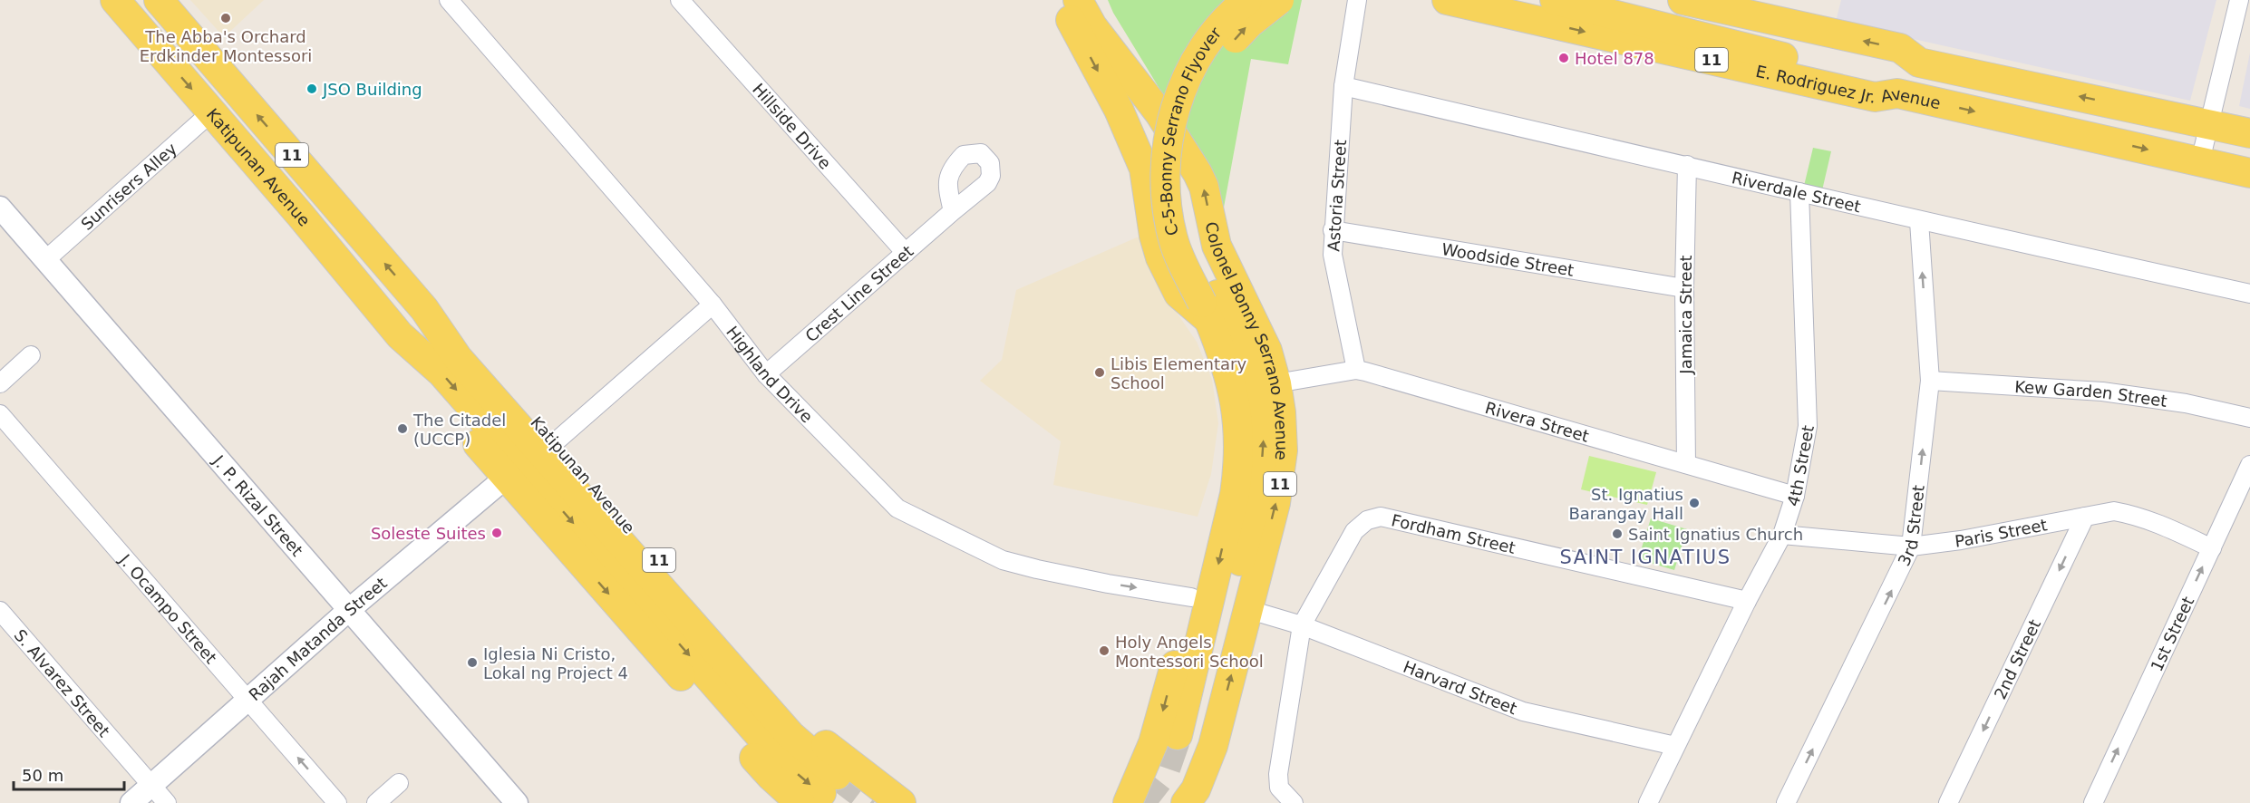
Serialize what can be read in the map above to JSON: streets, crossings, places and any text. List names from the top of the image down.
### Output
{
  "streets": {
    "main road": [
      "11",
      "E. Rodriguez Jr. Avenue",
      "C-5-Bonny Serrano Flyover",
      "Katipunan Avenue",
      "Colonel Bonny Serrano Avenue"
    ],
    "street": [
      "Hillside Drive",
      "Sunrisers Alley",
      "Riverdale Street",
      "Astoria Street",
      "Woodside Street",
      "Crest Line Street",
      "Jamaica Street",
      "Highland Drive",
      "Kew Garden Street",
      "Rivera Street",
      "4th Street",
      "J. P. Rizal Street",
      "3rd Street",
      "Paris Street",
      "Fordham Street",
      "J. Ocampo Street",
      "1st Street",
      "Rajah Matanda Street",
      "2nd Street",
      "S. Alvarez Street",
      "Harvard Street"
    ]
  },
  "crossings": [
    ["11", "E. Rodriguez Jr. Avenue"],
    ["Hillside Drive", "Crest Line Street"],
    ["C-5-Bonny Serrano Flyover", "Colonel Bonny Serrano Avenue"],
    ["Katipunan Avenue", "Sunrisers Alley"],
    ["Katipunan Avenue", "Rajah Matanda Street"],
    ["Sunrisers Alley", "J. P. Rizal Street"],
    ["Riverdale Street", "Astoria Street"],
    ["Riverdale Street", "Jamaica Street"],
    ["Riverdale Street", "4th Street"],
    ["Riverdale Street", "3rd Street"],
    ["Astoria Street", "Woodside Street"],
    ["Astoria Street", "Rivera Street"],
    ["Woodside Street", "Jamaica Street"],
    ["Crest Line Street", "Highland Drive"],
    ["Jamaica Street", "Rivera Street"],
    ["Colonel Bonny Serrano Avenue", "Rivera Street"],
    ["Kew Garden Street", "3rd Street"],
    ["Rivera Street", "4th Street"],
    ["4th Street", "Paris Street"],
    ["4th Street", "Fordham Street"],
    ["4th Street", "Harvard Street"],
    ["J. P. Rizal Street", "Rajah Matanda Street"],
    ["3rd Street", "Paris Street"],
    ["Paris Street", "1st Street"],
    ["Paris Street", "2nd Street"],
    ["Fordham Street", "Harvard Street"],
    ["J. Ocampo Street", "Rajah Matanda Street"],
    ["Rajah Matanda Street", "S. Alvarez Street"]
  ],
  "one_way": [
    "C-5-Bonny Serrano Flyover",
    "Highland Drive",
    "3rd Street",
    "1st Street",
    "2nd Street"
  ],
  "districts": ["SAINT IGNATIUS"],
  "places": [
    "The Abba's Orchard Erdkinder Montessori",
    "Hotel 878",
    "JSO Building",
    "Libis Elementary School",
    "The Citadel (UCCP)",
    "St. Ignatius Barangay Hall",
    "Soleste Suites",
    "Saint Ignatius Church",
    "Holy Angels Montessori School",
    "Iglesia Ni Cristo, Lokal ng Project 4"
  ],
  "scale_bar": "50 m"
}
